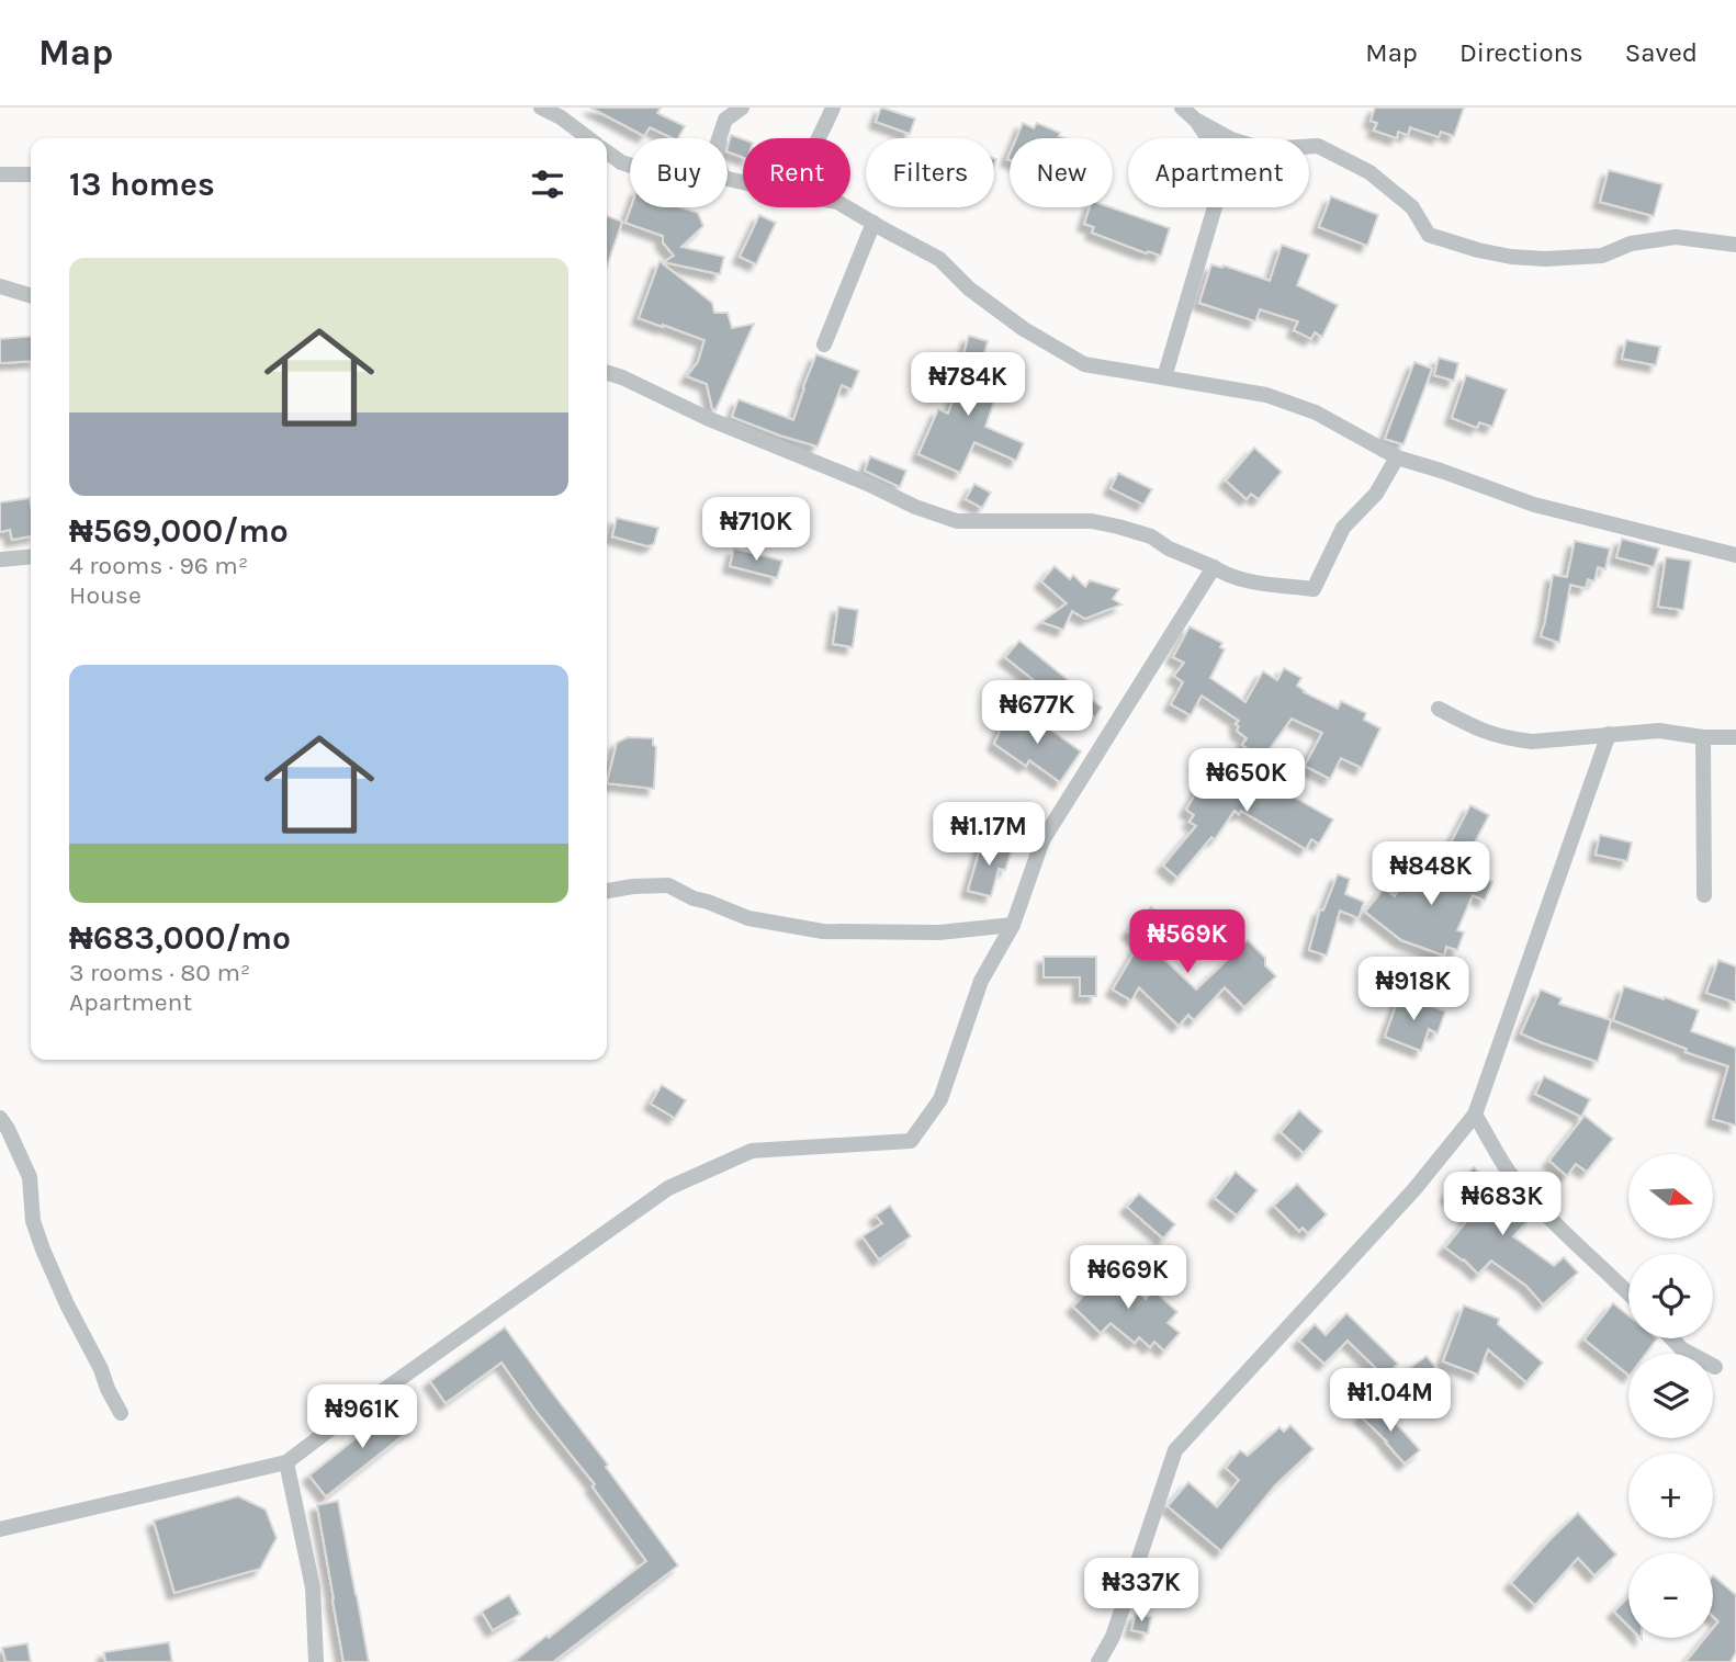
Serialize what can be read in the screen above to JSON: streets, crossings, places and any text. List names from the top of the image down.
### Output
{
  "north": "right",
  "page": {
    "header": "Map",
    "nav": ["Map", "Directions", "Saved"],
    "chip": [
      "Buy",
      "Rent",
      "Filters",
      "New",
      "Apartment"
    ],
    "heading": "13 homes",
    "list": [
      {
        "name": "₦569,000/mo",
        "note": "4 rooms · 96 m² · House"
      },
      {
        "name": "₦683,000/mo",
        "note": "3 rooms · 80 m² · Apartment"
      }
    ],
    "price": [
      "₦784K",
      "₦710K",
      "₦677K",
      "₦650K",
      "₦1.17M",
      "₦848K",
      "₦569K",
      "₦918K",
      "₦683K",
      "₦669K",
      "₦1.04M",
      "₦961K",
      "₦337K"
    ],
    "map_buttons": ["+", "−"]
  }
}
